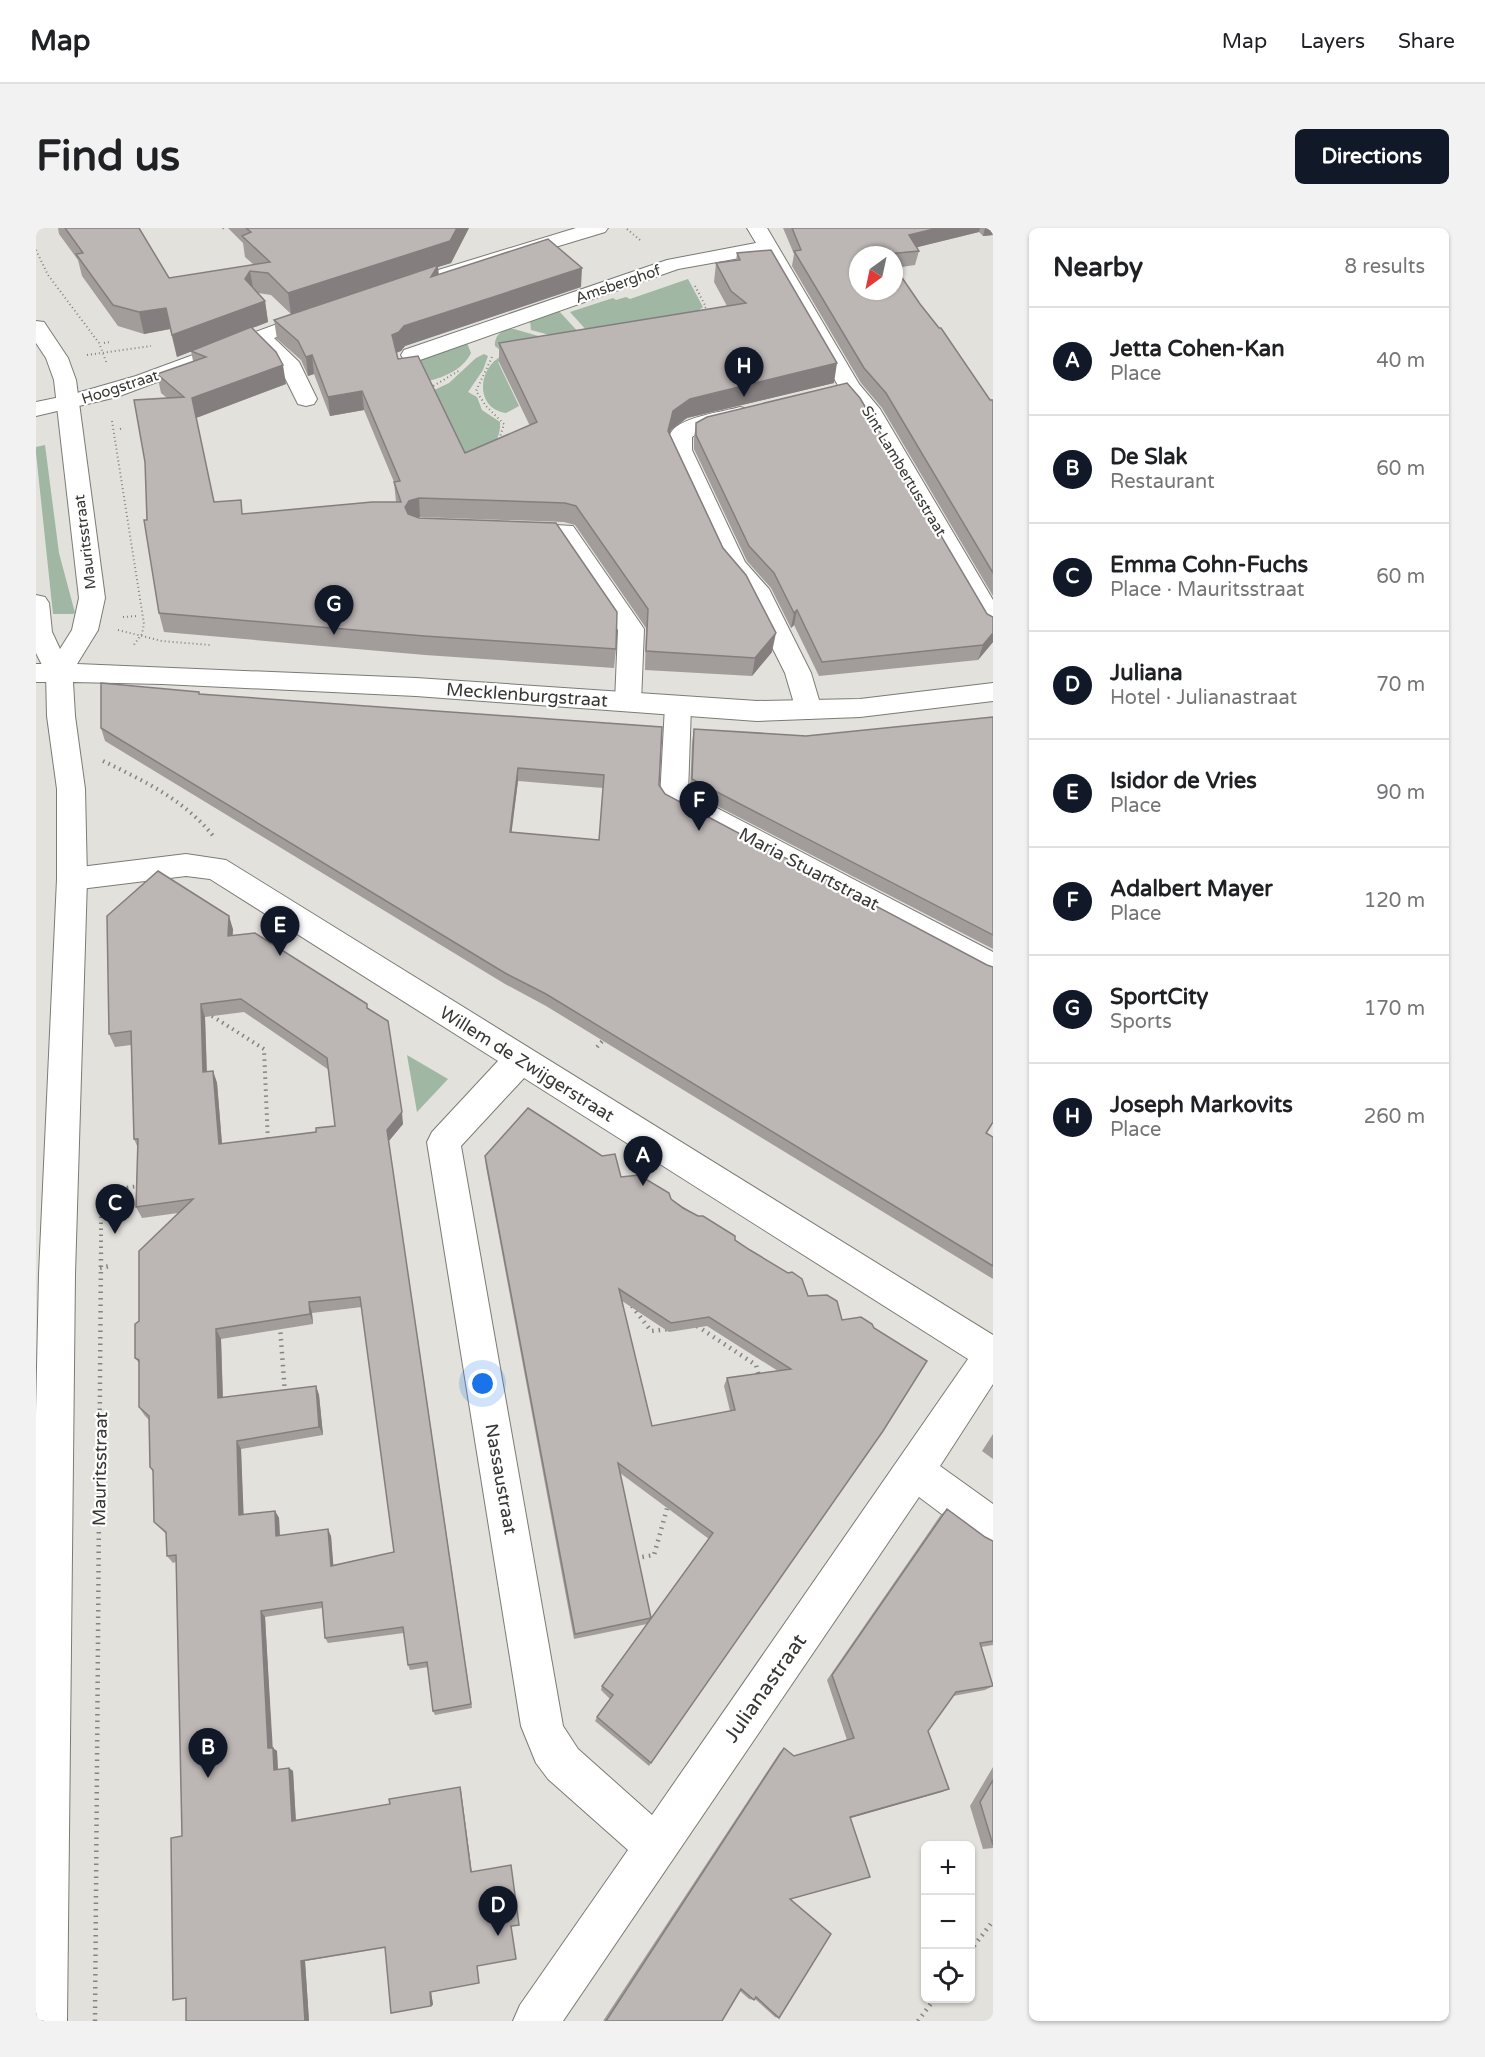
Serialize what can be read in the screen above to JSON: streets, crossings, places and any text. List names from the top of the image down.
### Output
{
  "streets": {
    "street": [
      "Amsberghof",
      "Hoogstraat",
      "Sint Lambertusstraat",
      "Mauritsstraat",
      "Mecklenburgstraat",
      "Maria Stuartstraat",
      "Willem de Zwijgerstraat",
      "Nassaustraat",
      "Julianastraat"
    ]
  },
  "crossings": [
    ["Amsberghof", "Sint Lambertusstraat"],
    ["Hoogstraat", "Mauritsstraat"],
    ["Mauritsstraat", "Mecklenburgstraat"],
    ["Mecklenburgstraat", "Maria Stuartstraat"],
    ["Willem de Zwijgerstraat", "Nassaustraat"],
    ["Willem de Zwijgerstraat", "Julianastraat"],
    ["Nassaustraat", "Julianastraat"]
  ],
  "north": "bottom left",
  "page": {
    "header": "Map",
    "nav": ["Map", "Layers", "Share"],
    "buttons": "Directions",
    "title": "Find us",
    "heading": ["Nearby", "8 results"],
    "list": [
      {
        "mark": "A",
        "name": "Jetta Cohen-Kan",
        "note": "Place",
        "value": "40 m"
      },
      {
        "mark": "B",
        "name": "De Slak",
        "note": "Restaurant",
        "value": "60 m"
      },
      {
        "mark": "C",
        "name": "Emma Cohn-Fuchs",
        "note": "Place · Mauritsstraat",
        "value": "60 m"
      },
      {
        "mark": "D",
        "name": "Juliana",
        "note": "Hotel · Julianastraat",
        "value": "70 m"
      },
      {
        "mark": "E",
        "name": "Isidor de Vries",
        "note": "Place",
        "value": "90 m"
      },
      {
        "mark": "F",
        "name": "Adalbert Mayer",
        "note": "Place",
        "value": "120 m"
      },
      {
        "mark": "G",
        "name": "SportCity",
        "note": "Sports",
        "value": "170 m"
      },
      {
        "mark": "H",
        "name": "Joseph Markovits",
        "note": "Place",
        "value": "260 m"
      }
    ],
    "pins": [
      "H",
      "G",
      "F",
      "E",
      "A",
      "C",
      "B",
      "D"
    ],
    "map_buttons": ["+", "−"]
  }
}
